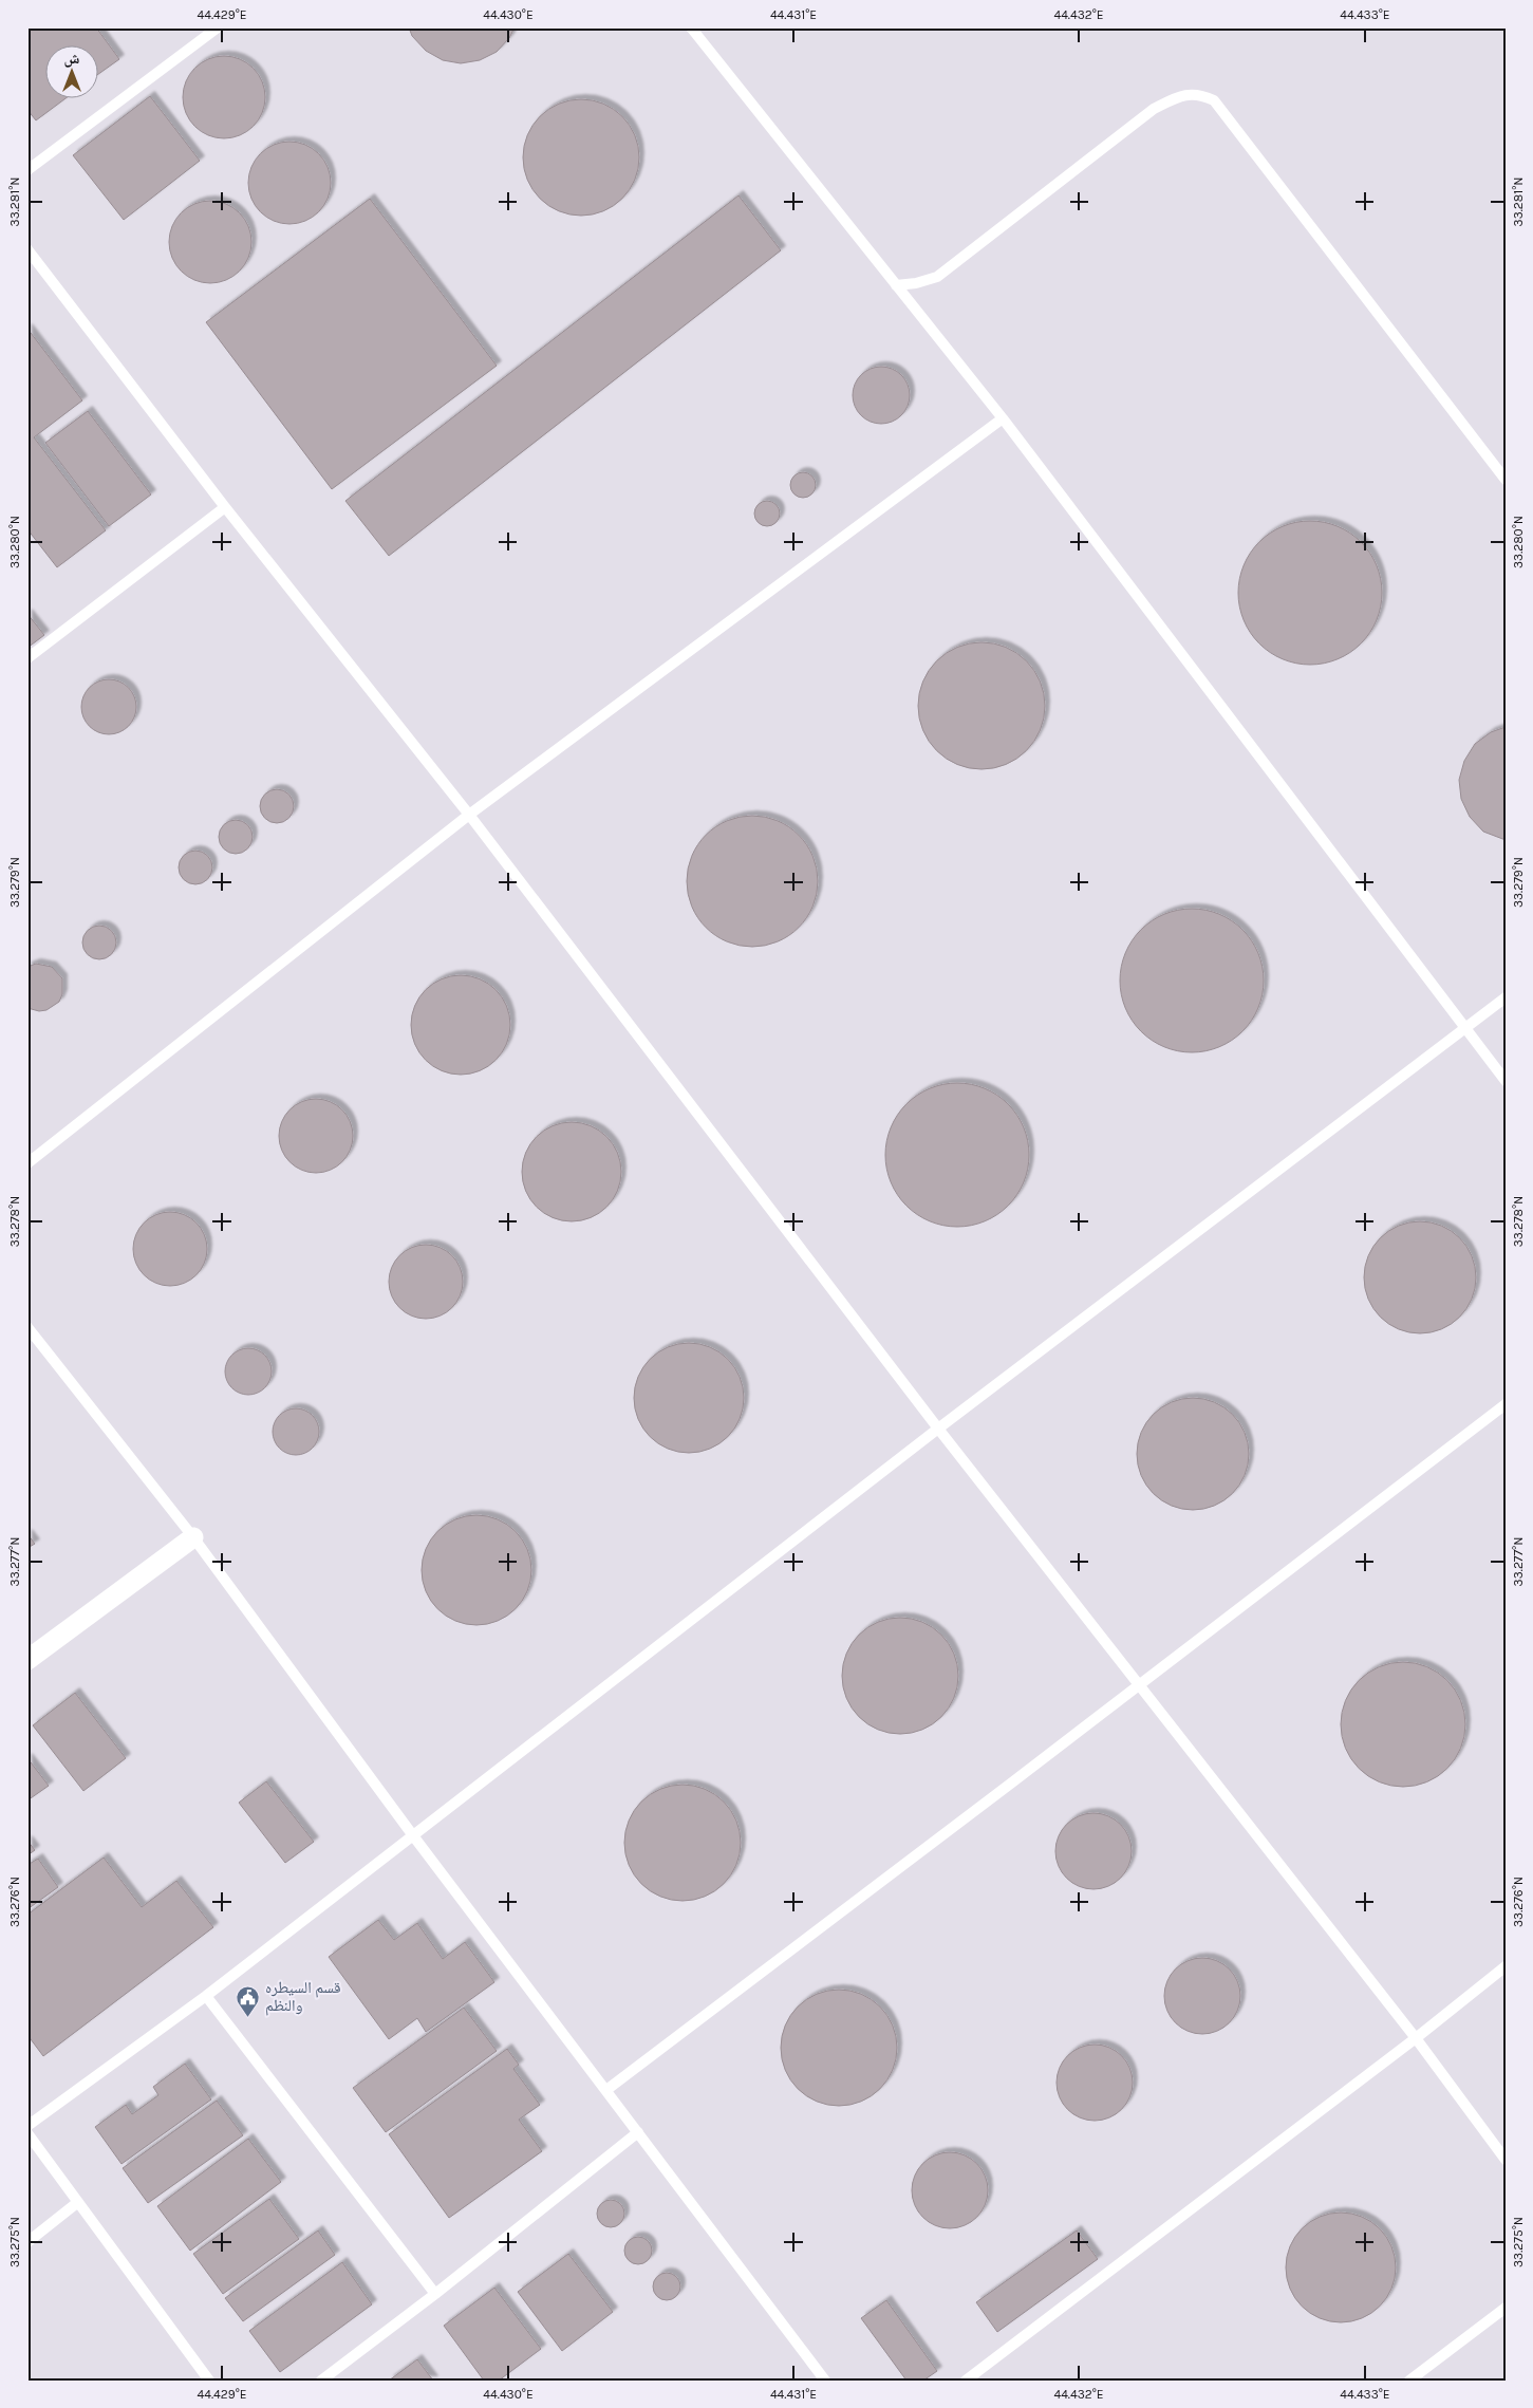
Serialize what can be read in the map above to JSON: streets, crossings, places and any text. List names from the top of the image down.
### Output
{
  "places": {
    "public building": ["قسم السيطره والنظم"]
  },
  "north": "top",
  "coordinates": [
    "44.429°E",
    "44.430°E",
    "44.431°E",
    "44.432°E",
    "44.433°E",
    "33.281°N",
    "33.280°N",
    "33.279°N",
    "33.278°N",
    "33.277°N",
    "33.276°N",
    "33.275°N"
  ]
}
